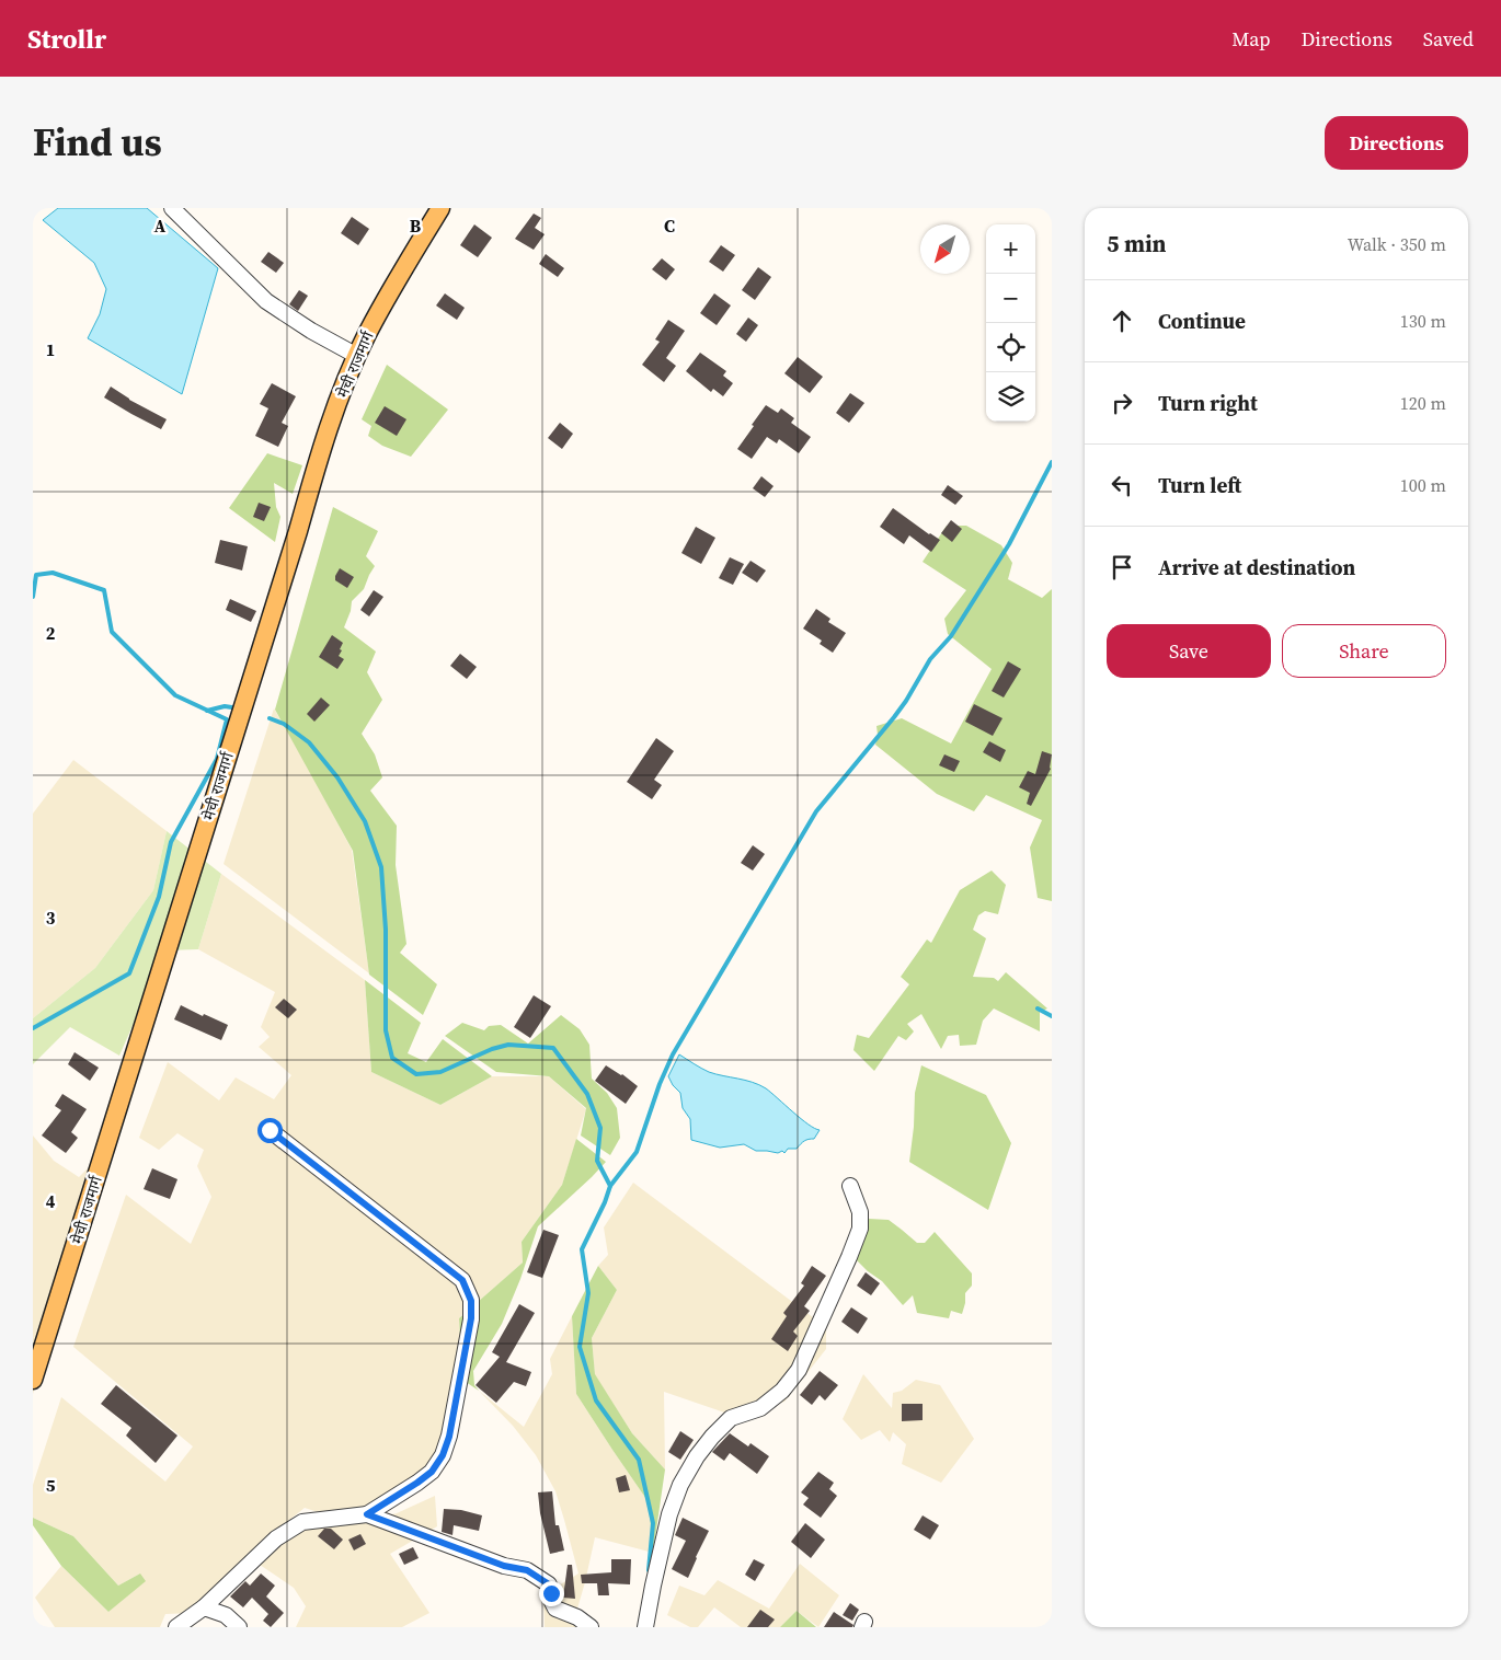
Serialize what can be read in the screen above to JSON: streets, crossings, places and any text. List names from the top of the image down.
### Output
{
  "streets": {
    "main road": ["मेची राजमार्ग"]
  },
  "north": "bottom left",
  "page": {
    "header": "Strollr",
    "nav": ["Map", "Directions", "Saved"],
    "title": "Find us",
    "buttons": [
      "Directions",
      ["Save", "Share"]
    ],
    "heading": ["5 min", "Walk · 350 m"],
    "map_buttons": ["+", "−"],
    "list": [
      ["Continue", "130 m"],
      ["Turn right", "120 m"],
      ["Turn left", "100 m"],
      "Arrive at destination"
    ]
  },
  "grid": {
    "columns": ["A", "B", "C"],
    "rows": [
      "1",
      "2",
      "3",
      "4",
      "5"
    ]
  }
}
